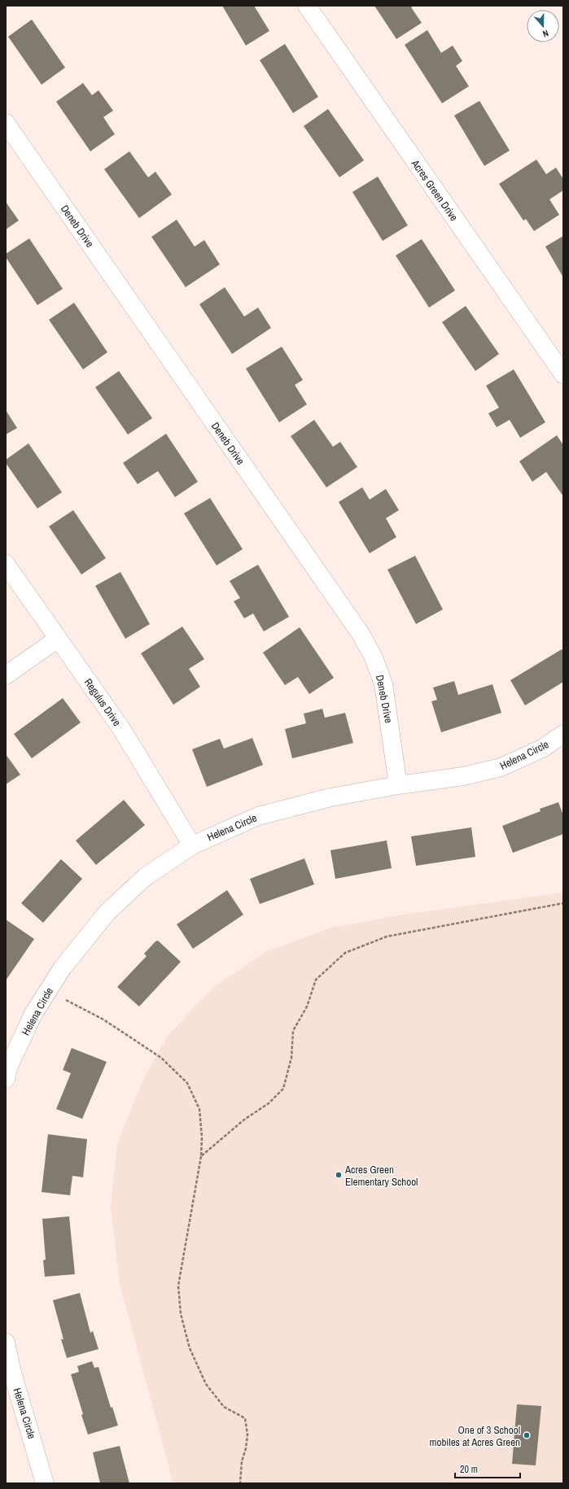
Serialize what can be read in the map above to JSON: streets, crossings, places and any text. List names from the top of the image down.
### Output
{
  "streets": {
    "street": [
      "Acres Green Drive",
      "Deneb Drive",
      "Regulus Drive",
      "Helena Circle"
    ]
  },
  "crossings": [
    ["Deneb Drive", "Helena Circle"],
    ["Regulus Drive", "Helena Circle"]
  ],
  "places": ["Acres Green Elementary School", "One of 3 School mobiles at Acres Green"],
  "scale_bar": "20 m",
  "north": "bottom"
}
